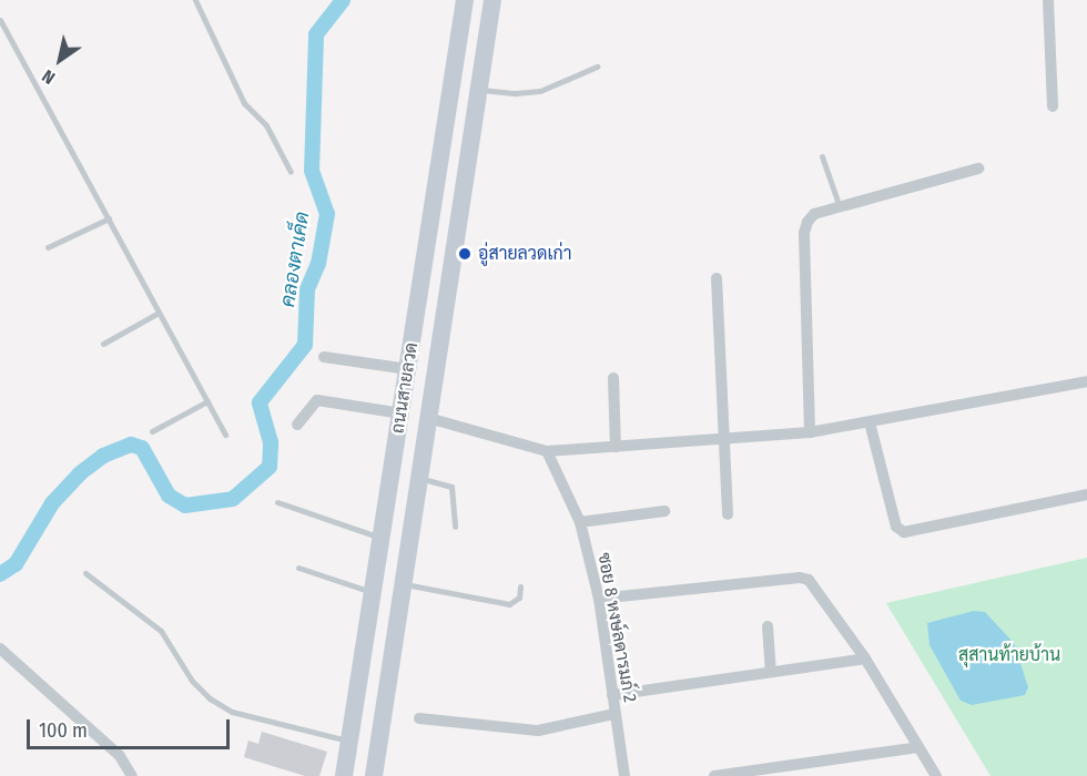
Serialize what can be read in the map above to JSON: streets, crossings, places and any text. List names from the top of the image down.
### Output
{
  "streets": {
    "main road": ["ถนนสายลวด"],
    "street": ["ซอย 8 หงษ์ลดารมภ์ 2"]
  },
  "water": ["คลองตาเค็ด"],
  "parks": ["สุสานท้ายบ้าน"],
  "places": ["อู่สายลวดเก่า"],
  "scale_bar": "100 m",
  "north": "bottom left"
}
